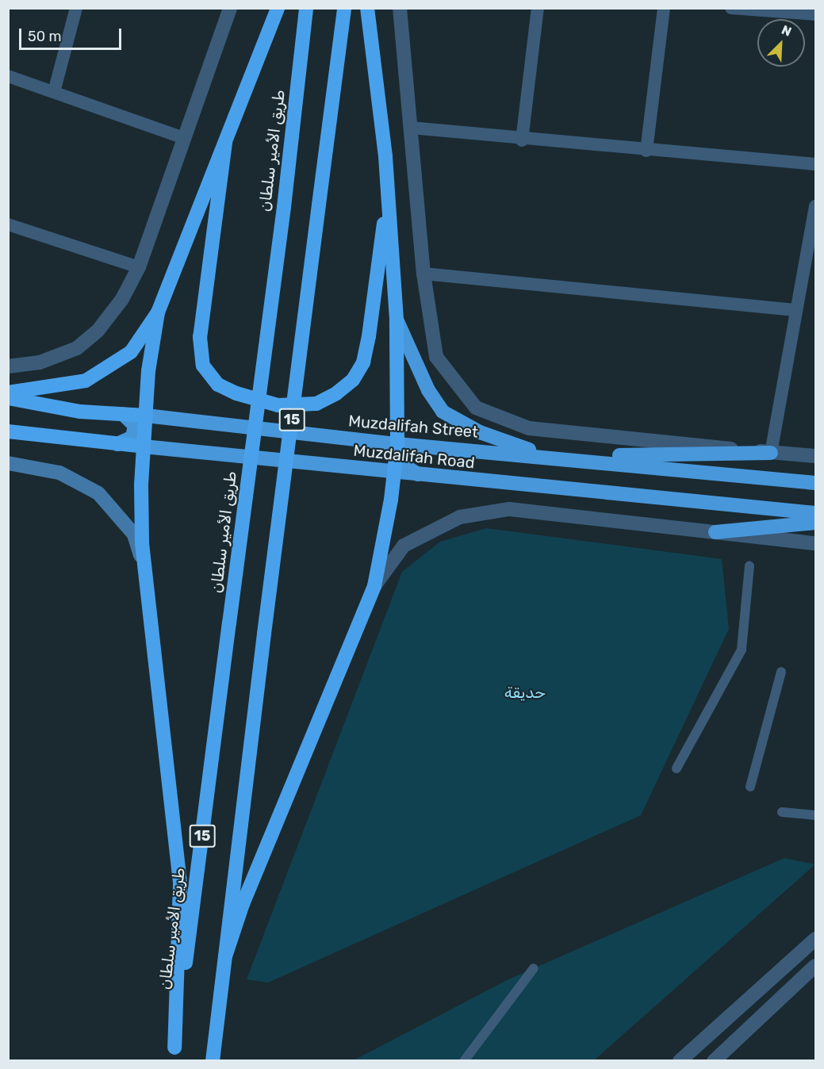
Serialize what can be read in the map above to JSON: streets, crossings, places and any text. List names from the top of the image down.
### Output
{
  "streets": {
    "highway": [
      "طريق الأمير سلطان",
      "15",
      "Muzdalifah Street",
      "Muzdalifah Road"
    ]
  },
  "parks": ["حديقة"],
  "scale_bar": "50 m",
  "north": "top right"
}
